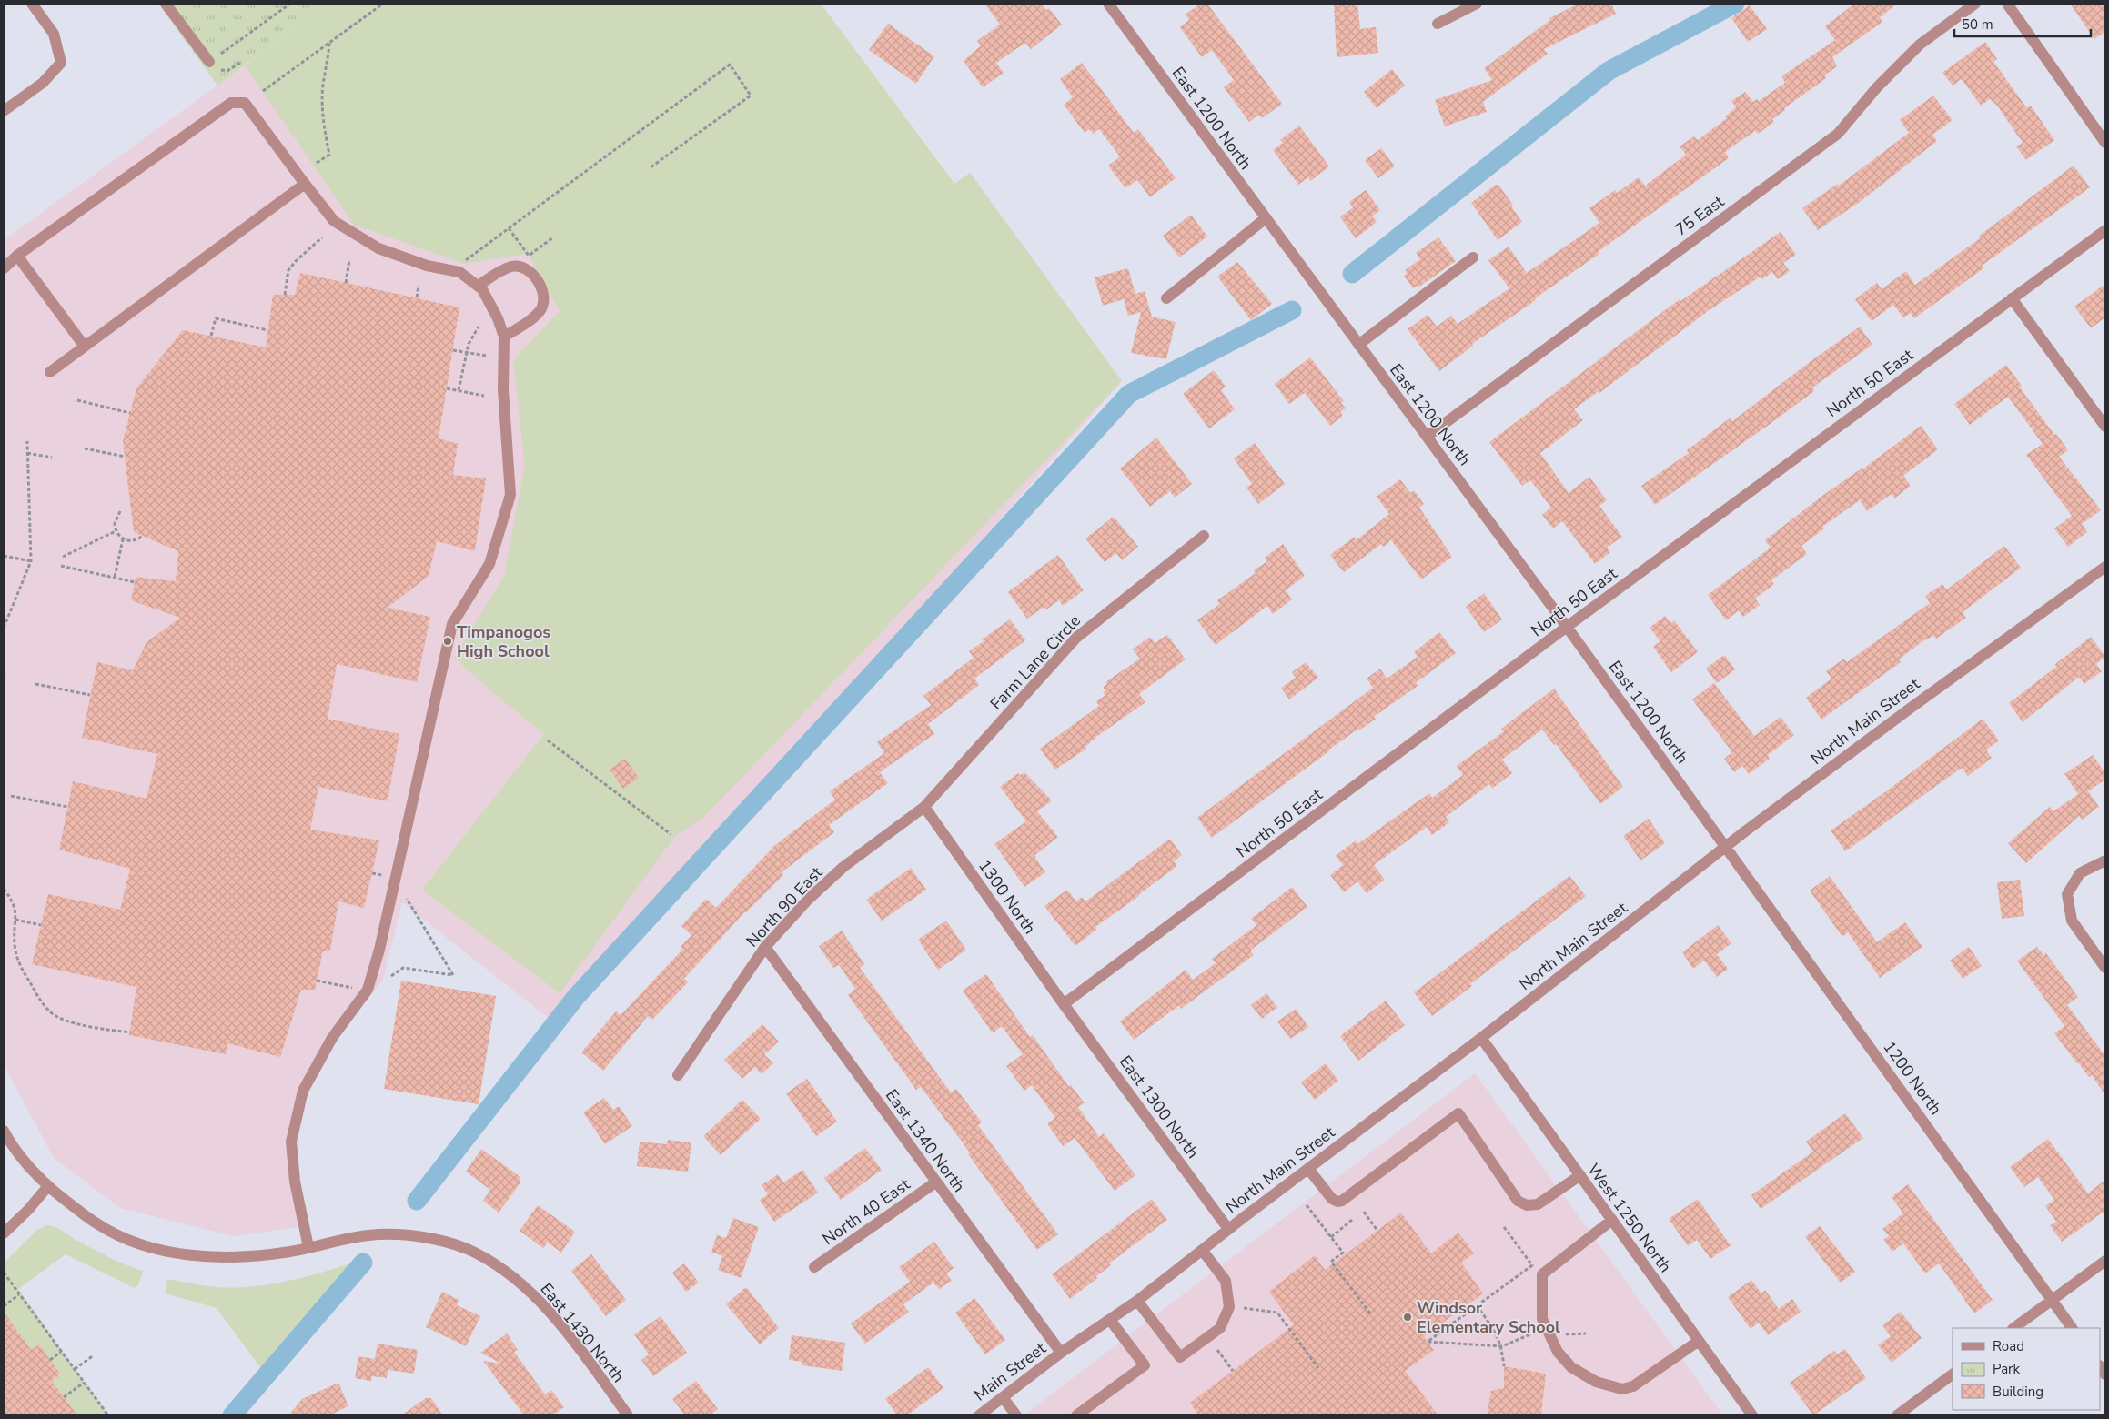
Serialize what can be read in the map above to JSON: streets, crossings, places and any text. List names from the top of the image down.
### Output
{
  "streets": {
    "street": [
      "East 1200 North",
      "75 East",
      "North 50 East",
      "Farm Lane Circle",
      "North Main Street",
      "1300 North",
      "North 90 East",
      "1200 North",
      "East 1300 North",
      "East 1340 North",
      "North 40 East",
      "West 1250 North",
      "East 1430 North",
      "Main Street"
    ]
  },
  "crossings": [
    ["East 1200 North", "75 East"],
    ["East 1200 North", "North 50 East"],
    ["East 1200 North", "North Main Street"],
    ["East 1200 North", "1200 North"],
    ["North 50 East", "1300 North"],
    ["North 50 East", "East 1300 North"],
    ["Farm Lane Circle", "1300 North"],
    ["Farm Lane Circle", "North 90 East"],
    ["North Main Street", "1200 North"],
    ["North Main Street", "East 1300 North"],
    ["North Main Street", "East 1340 North"],
    ["North Main Street", "West 1250 North"],
    ["North Main Street", "Main Street"],
    ["1300 North", "North 90 East"],
    ["1300 North", "East 1300 North"],
    ["North 90 East", "East 1340 North"],
    ["East 1340 North", "North 40 East"],
    ["East 1340 North", "Main Street"]
  ],
  "places": ["Timpanogos High School", "Windsor Elementary School"],
  "legend": ["Road", "Park", "Building"],
  "scale_bar": "50 m"
}
